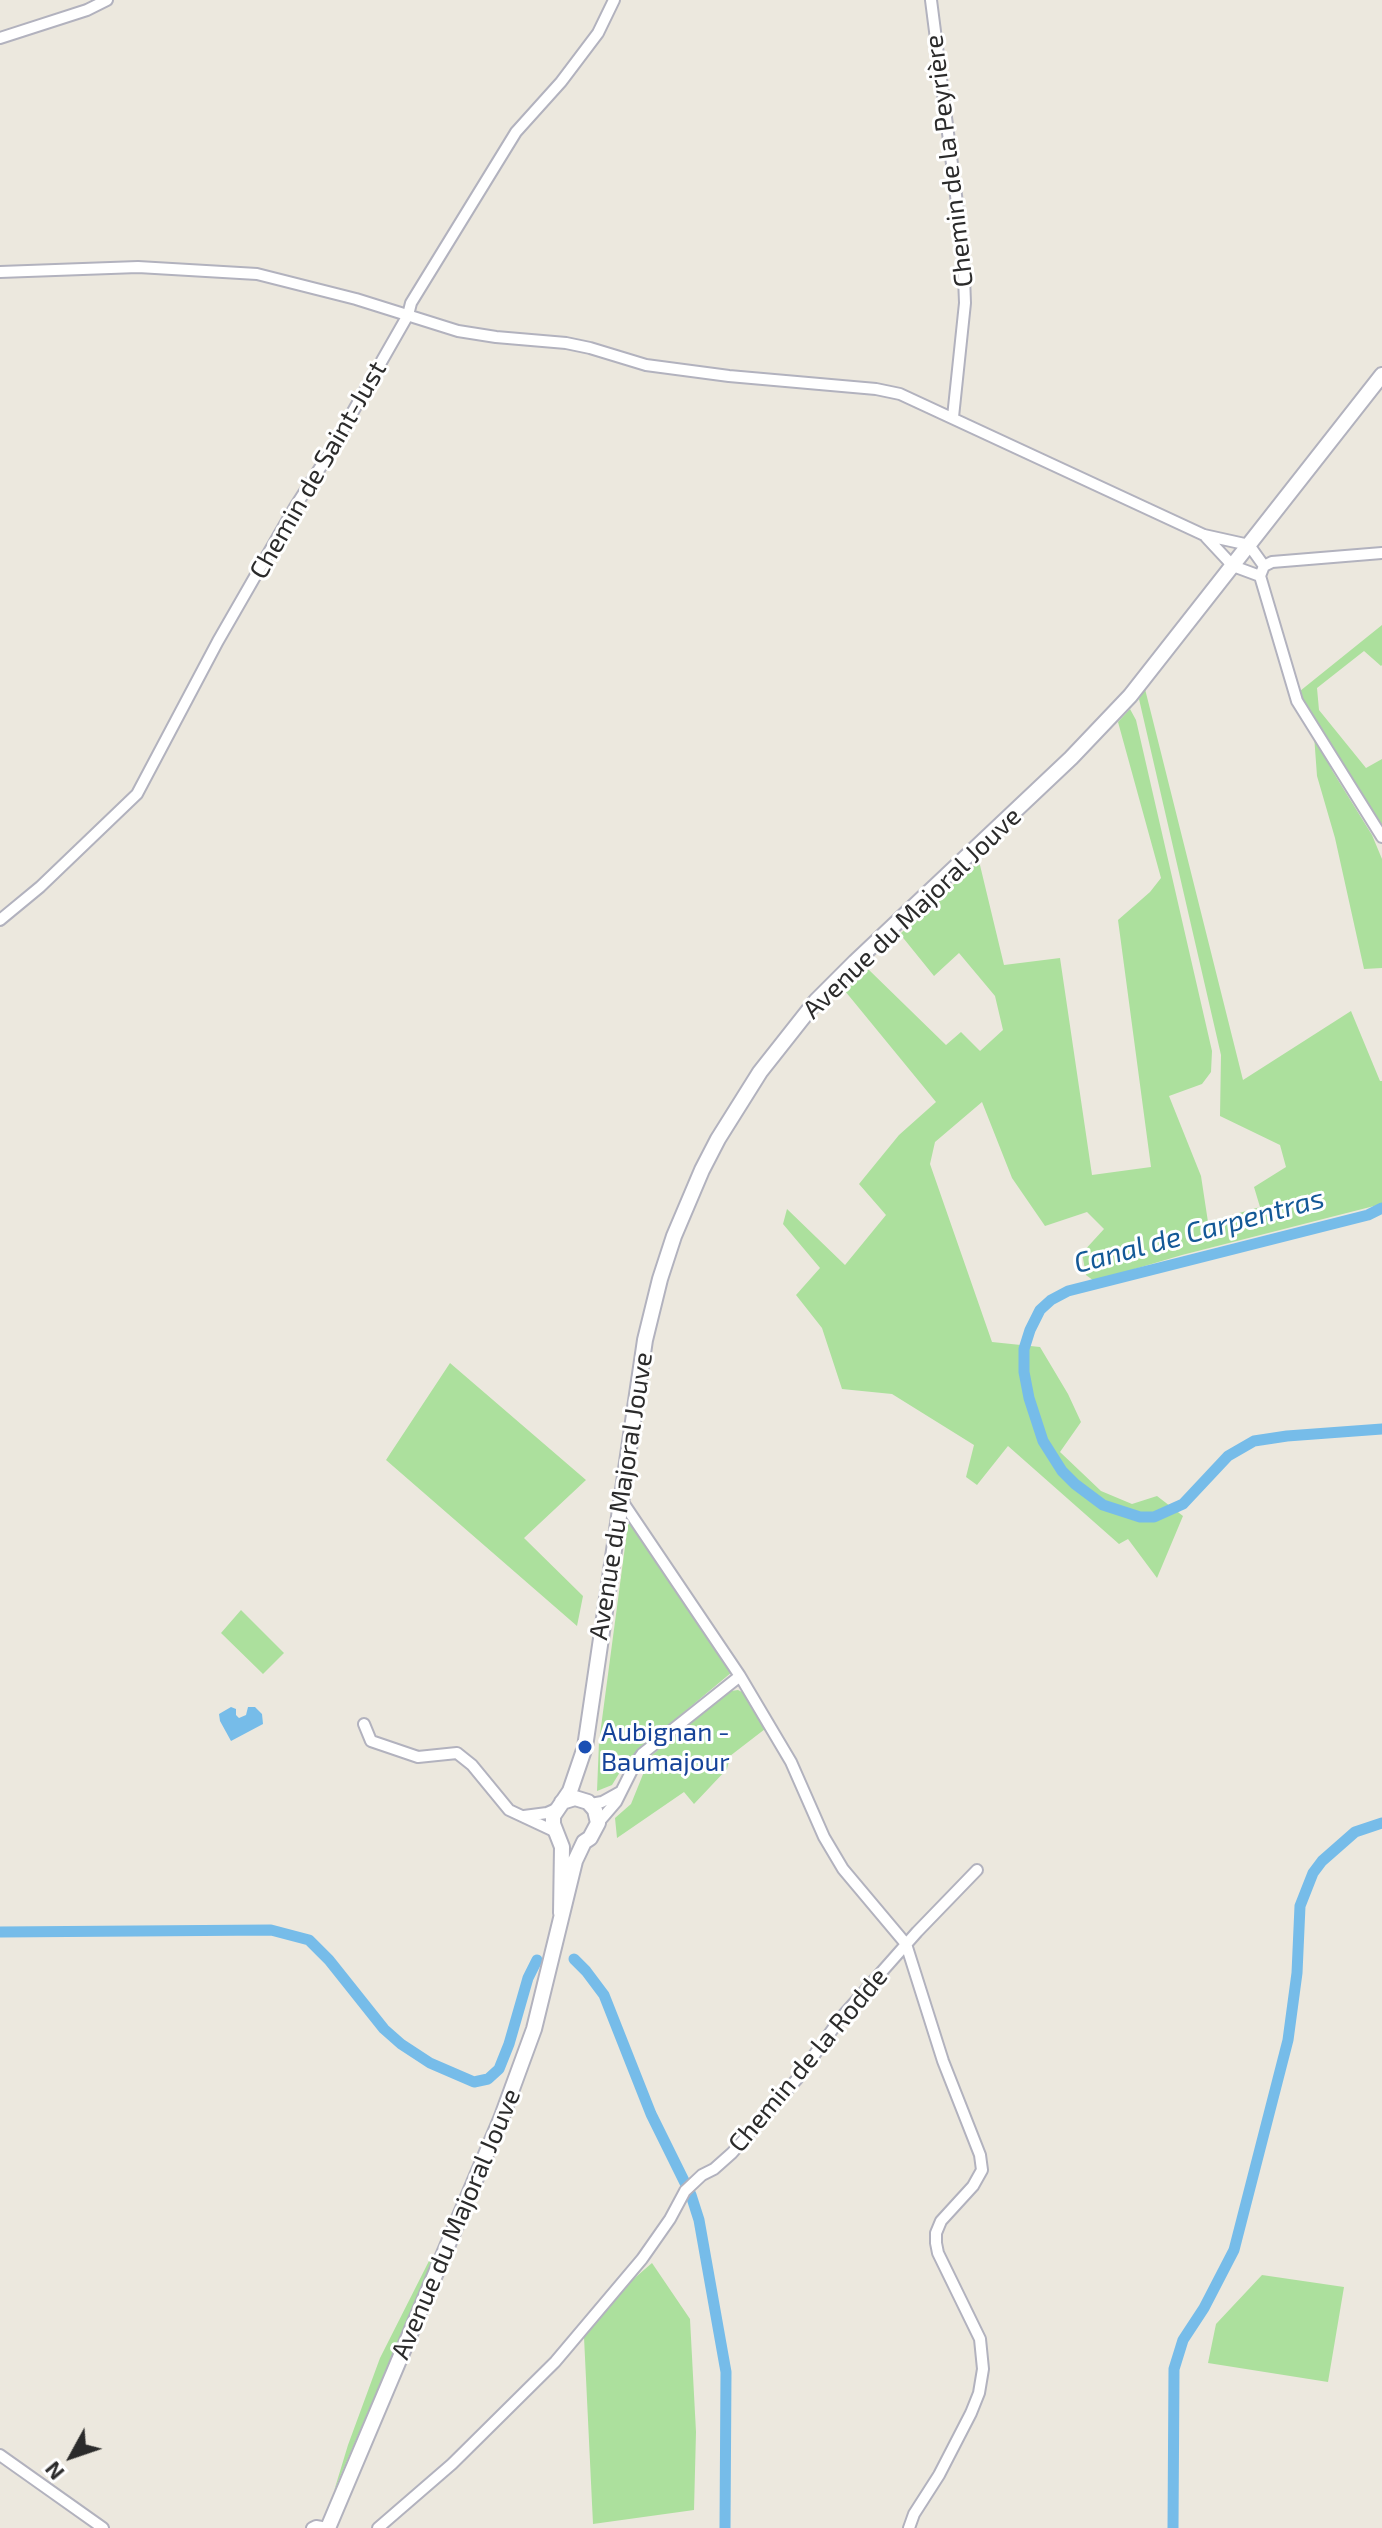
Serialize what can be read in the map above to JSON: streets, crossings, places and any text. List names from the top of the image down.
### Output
{
  "streets": {
    "main road": ["Avenue du Majoral Jouve"],
    "street": ["Chemin de la Peyrière", "Chemin de Saint-Just", "Chemin de la Rodde"]
  },
  "water": ["Canal de Carpentras"],
  "places": ["Aubignan - Baumajour"],
  "north": "bottom left"
}
